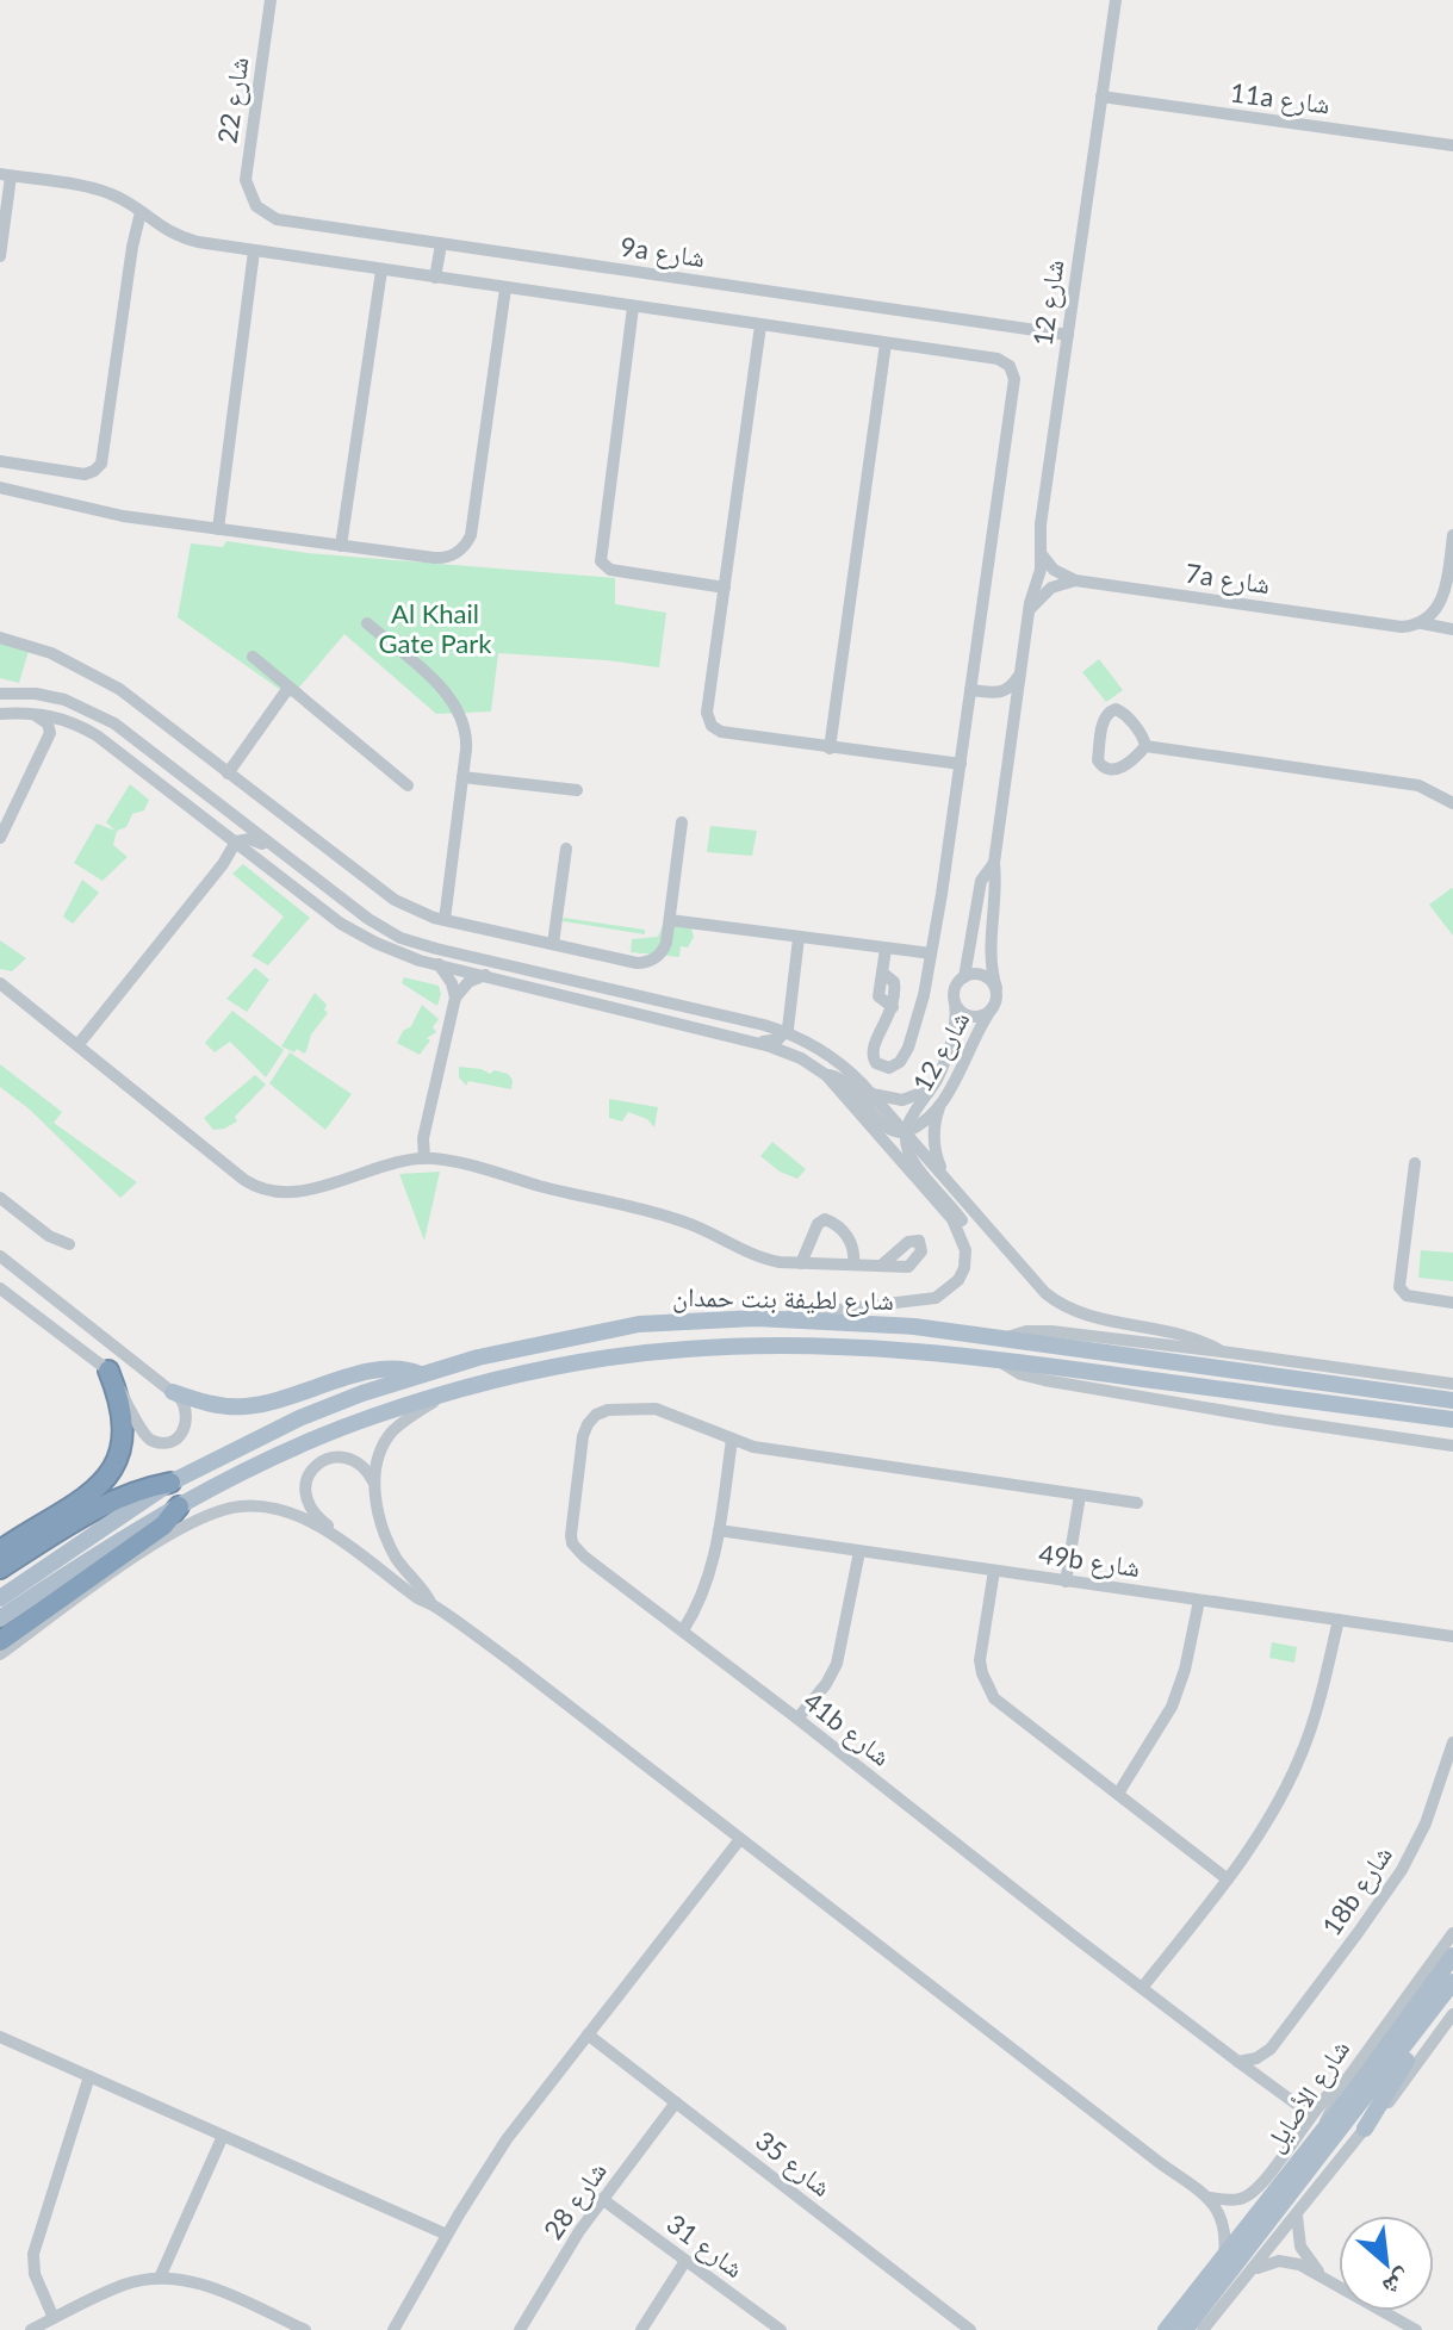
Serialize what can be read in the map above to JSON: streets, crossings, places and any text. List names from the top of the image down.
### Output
{
  "streets": {
    "main road": ["شارع لطيفة بنت حمدان", "شارع الأصايل"],
    "street": [
      "11a شارع",
      "شارع 22",
      "9a شارع",
      "شارع 12",
      "7a شارع",
      "49b شارع",
      "41b شارع",
      "18b شارع",
      "شارع 35",
      "شارع 28",
      "شارع 31"
    ]
  },
  "crossings": [
    ["11a شارع", "شارع 12"],
    ["شارع 22", "9a شارع"],
    ["9a شارع", "شارع 12"],
    ["شارع 35", "شارع 28"],
    ["شارع 28", "شارع 31"]
  ],
  "parks": ["Al Khail Gate Park"],
  "north": "bottom right"
}
